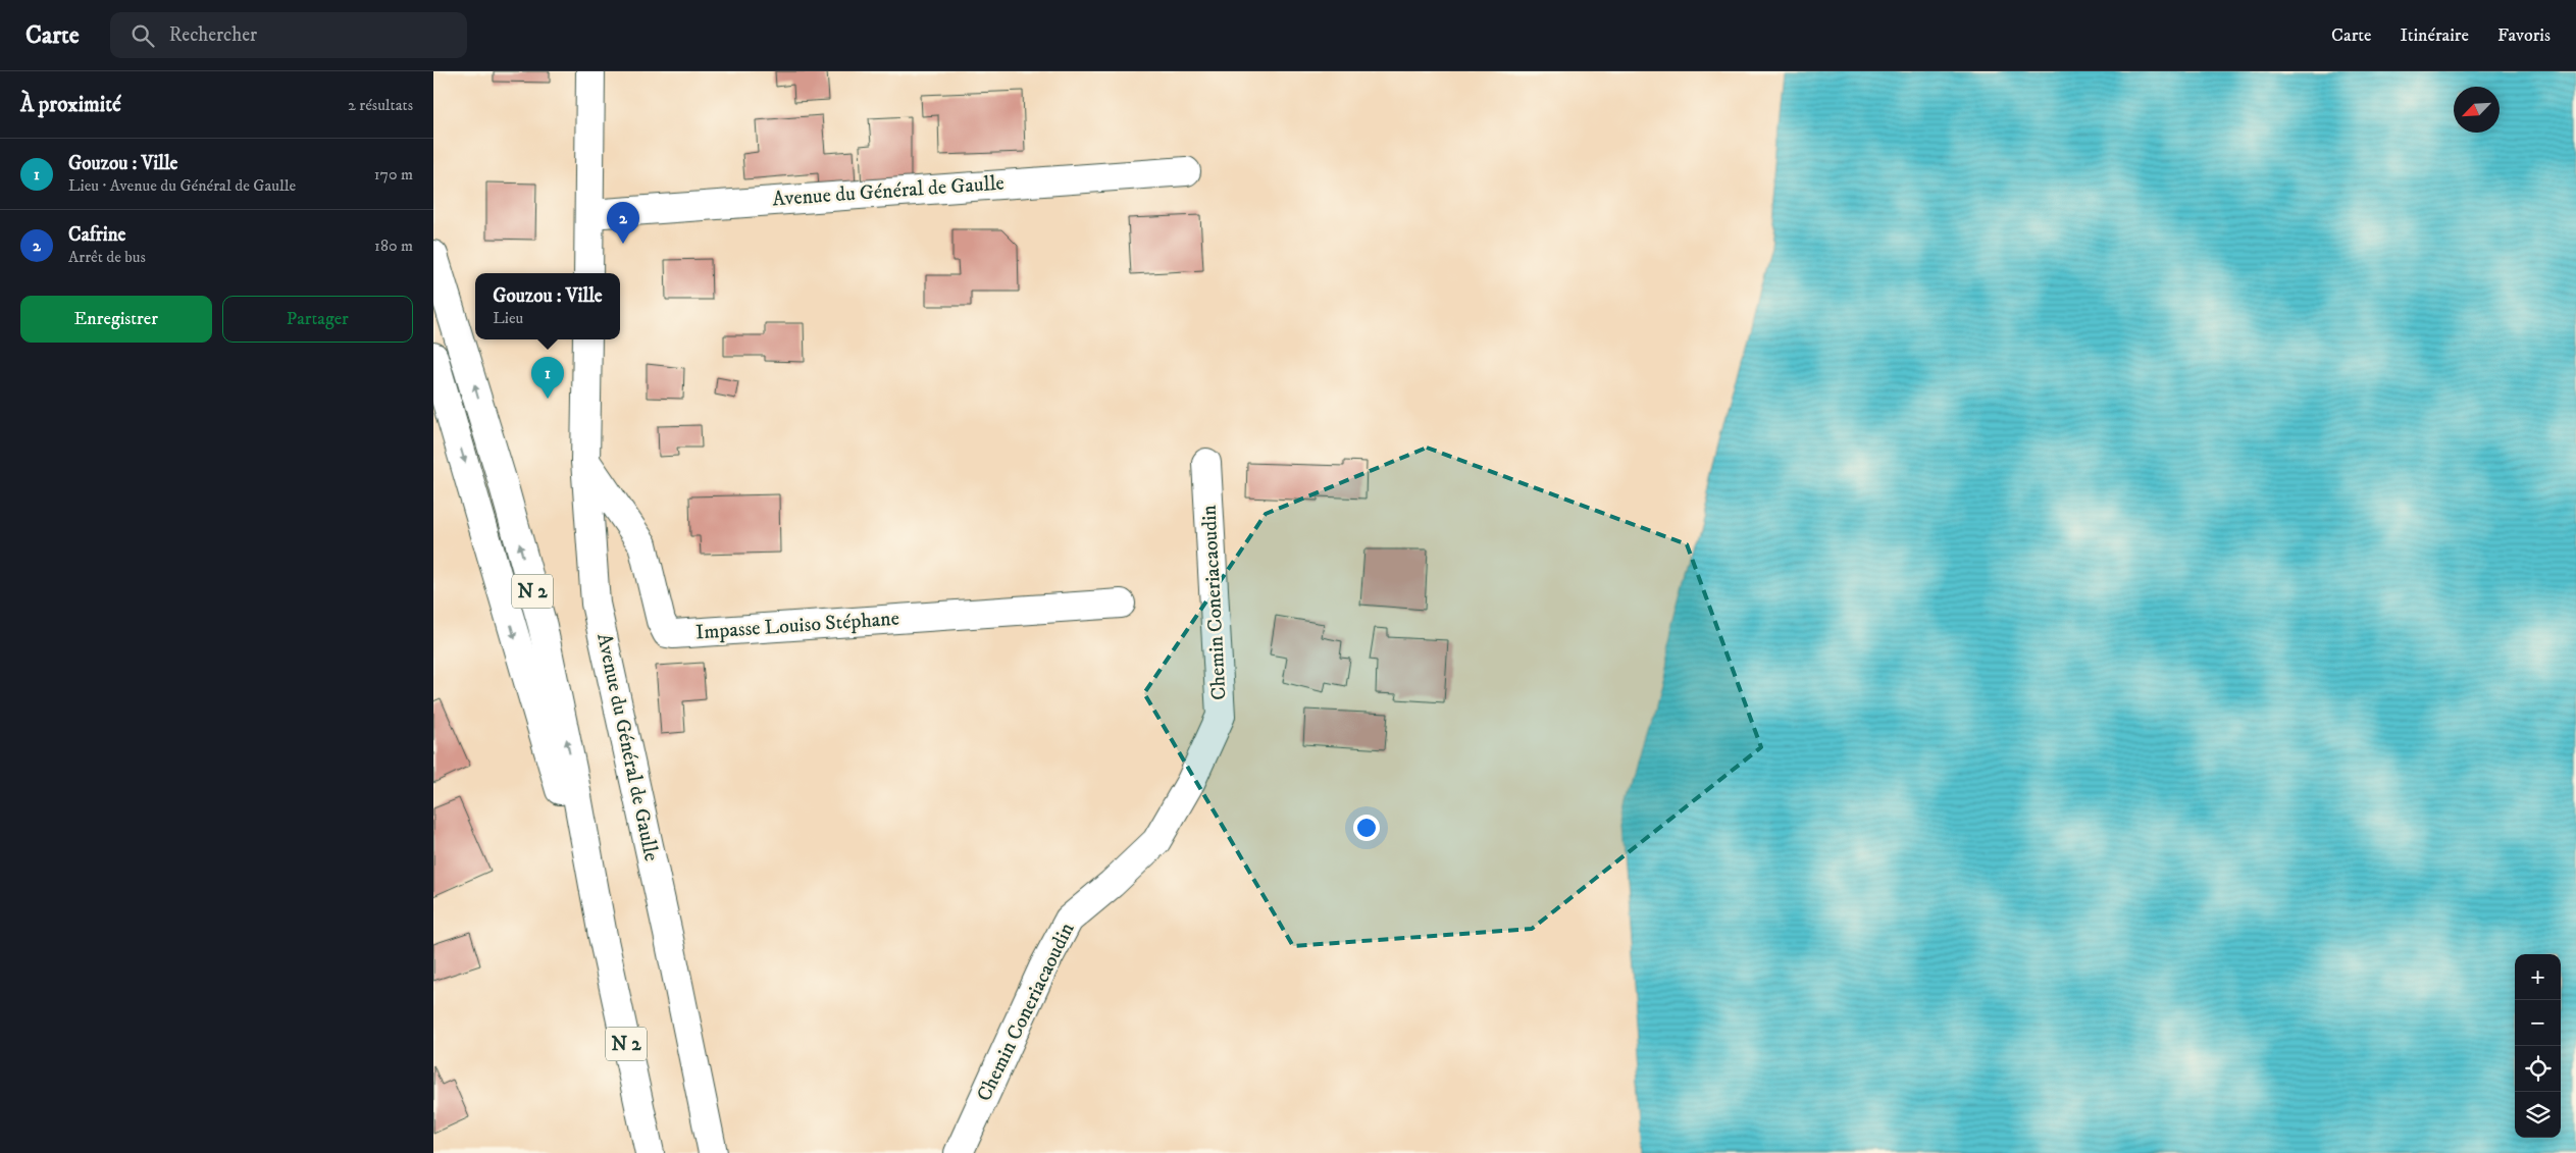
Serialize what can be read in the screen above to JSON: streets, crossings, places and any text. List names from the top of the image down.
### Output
{
  "streets": {
    "main road": [
      "Avenue du Général de Gaulle",
      "N 2",
      "Chemin Coneriacaoudin",
      "Impasse Louiso Stéphane"
    ]
  },
  "crossings": [
    ["Avenue du Général de Gaulle", "Impasse Louiso Stéphane"]
  ],
  "north": "bottom left",
  "page": {
    "header": "Carte",
    "search": "Rechercher",
    "nav": ["Carte", "Itinéraire", "Favoris"],
    "heading": ["À proximité", "2 résultats"],
    "list": [
      {
        "mark": "1",
        "name": "Gouzou : Ville",
        "note": "Lieu · Avenue du Général de Gaulle",
        "value": "170 m"
      },
      {
        "mark": "2",
        "name": "Cafrine",
        "note": "Arrêt de bus",
        "value": "180 m"
      }
    ],
    "pins": ["2", "1"],
    "popup": ["Gouzou : Ville", "Lieu"],
    "buttons": ["Enregistrer", "Partager"],
    "map_buttons": ["+", "−"]
  }
}
